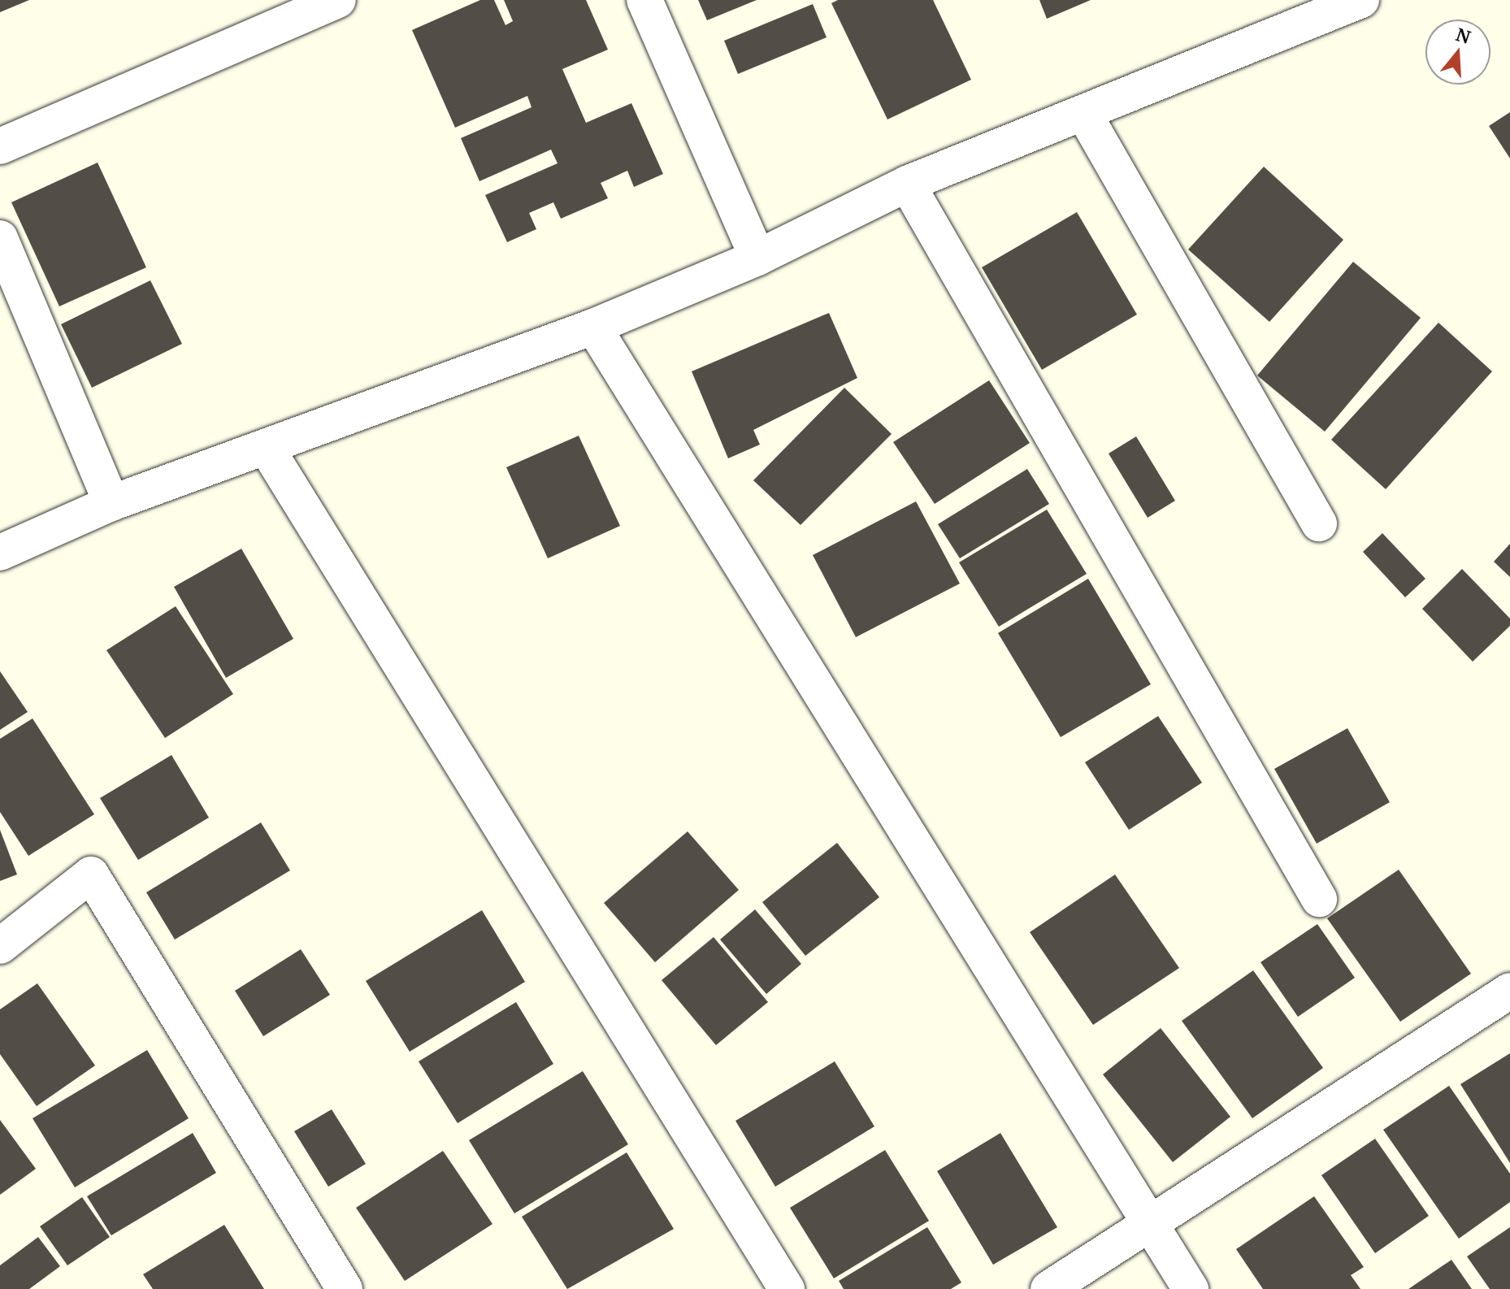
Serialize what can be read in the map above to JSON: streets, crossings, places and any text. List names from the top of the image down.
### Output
{
  "north": "top"
}
